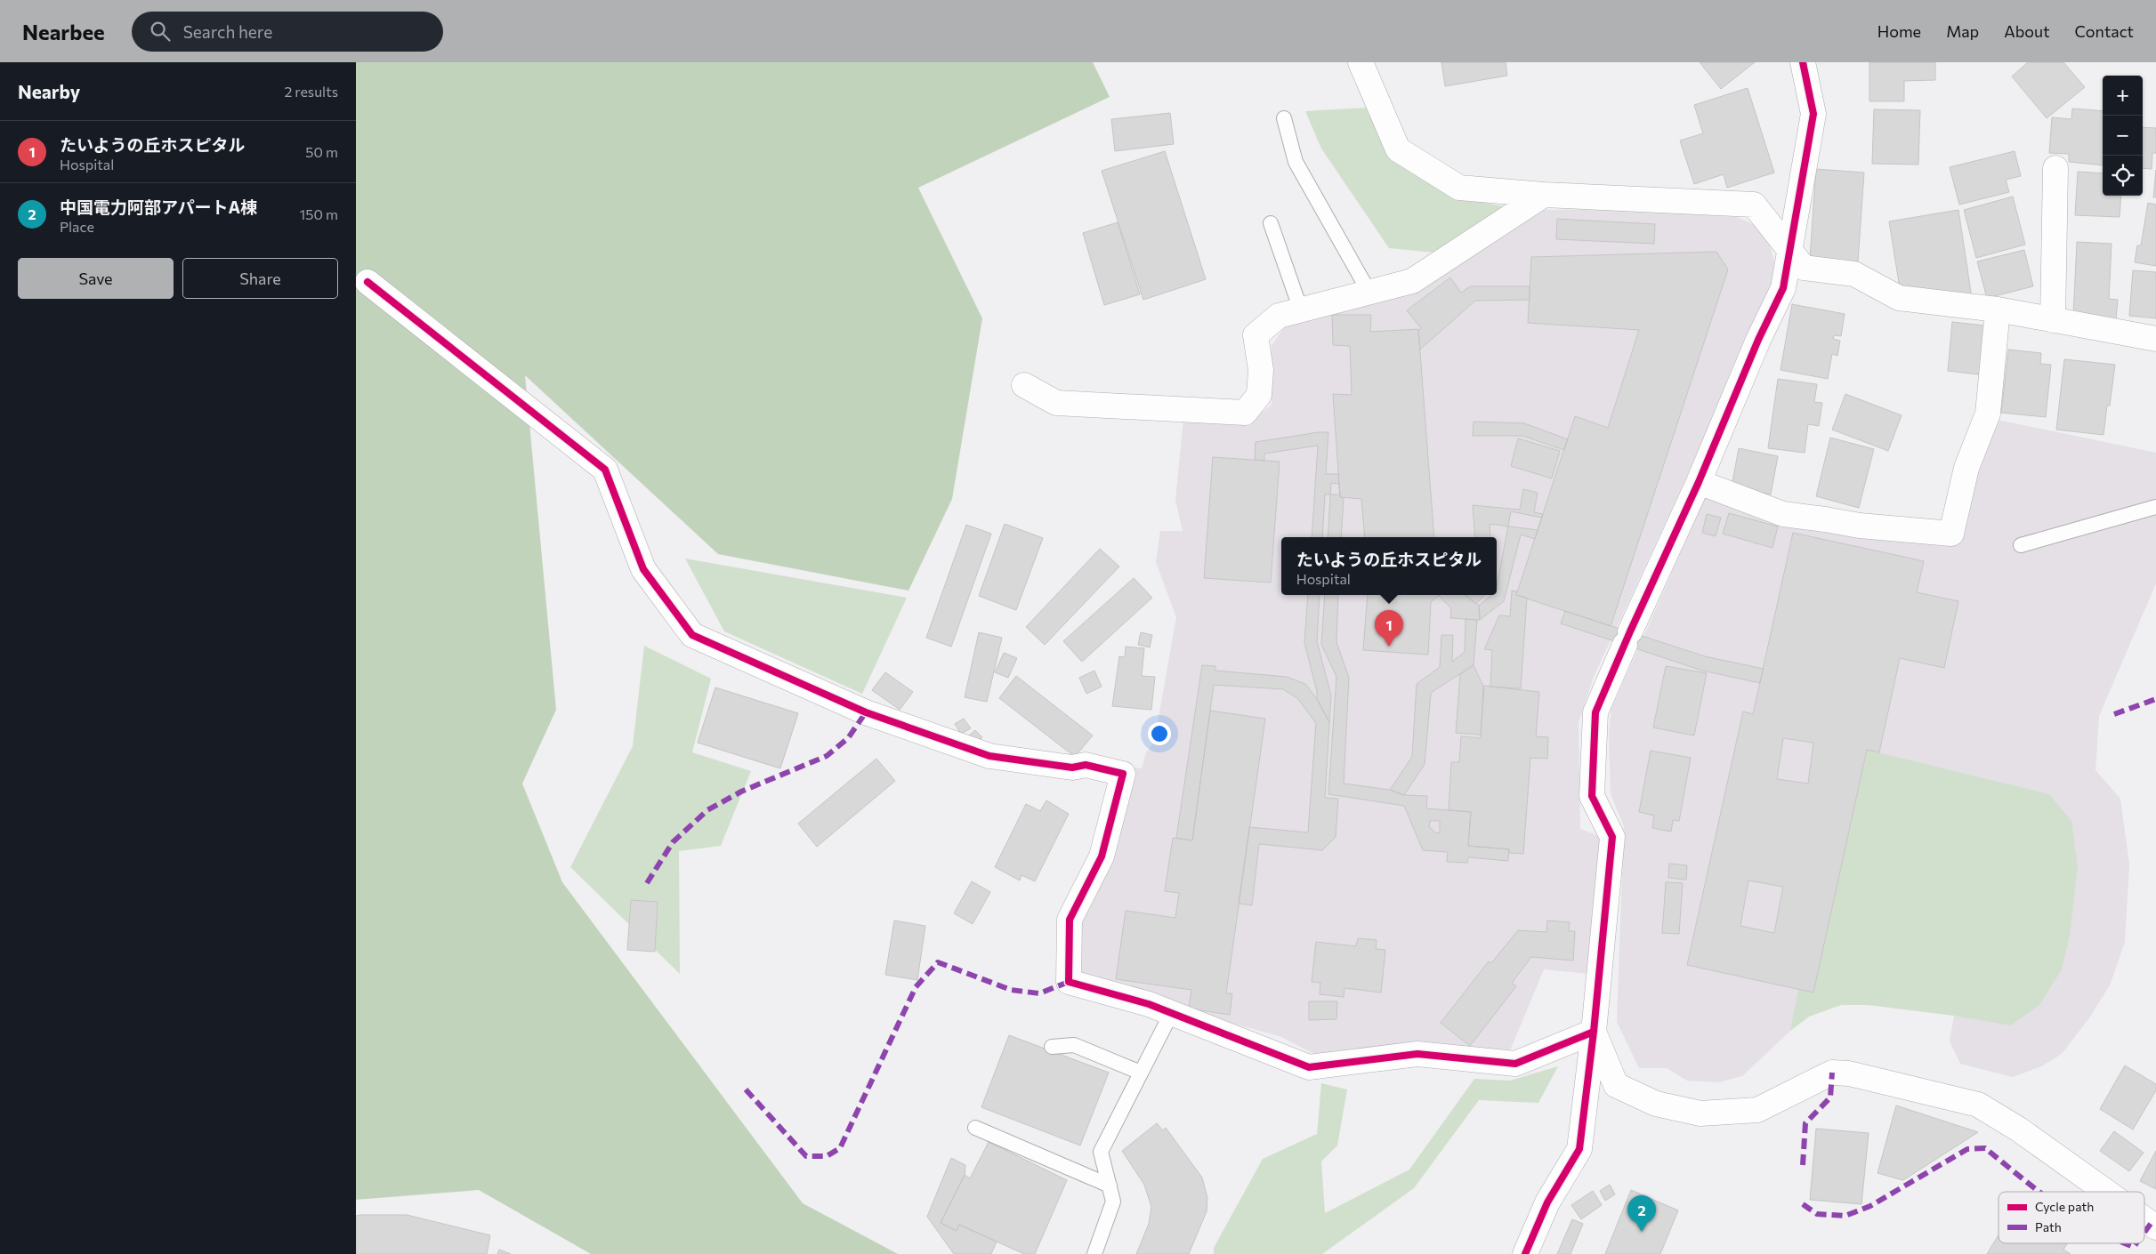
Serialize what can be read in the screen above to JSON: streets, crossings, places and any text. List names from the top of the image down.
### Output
{
  "legend": ["Cycle path", "Path"],
  "page": {
    "header": "Nearbee",
    "search": "Search here",
    "nav": [
      "Home",
      "Map",
      "About",
      "Contact"
    ],
    "heading": ["Nearby", "2 results"],
    "map_buttons": ["+", "−"],
    "list": [
      {
        "mark": "1",
        "name": "たいようの丘ホスピタル",
        "note": "Hospital",
        "value": "50 m"
      },
      {
        "mark": "2",
        "name": "中国電力阿部アパートA棟",
        "note": "Place",
        "value": "150 m"
      }
    ],
    "buttons": ["Save", "Share"],
    "popup": ["たいようの丘ホスピタル", "Hospital"],
    "pins": ["1", "2"]
  }
}
